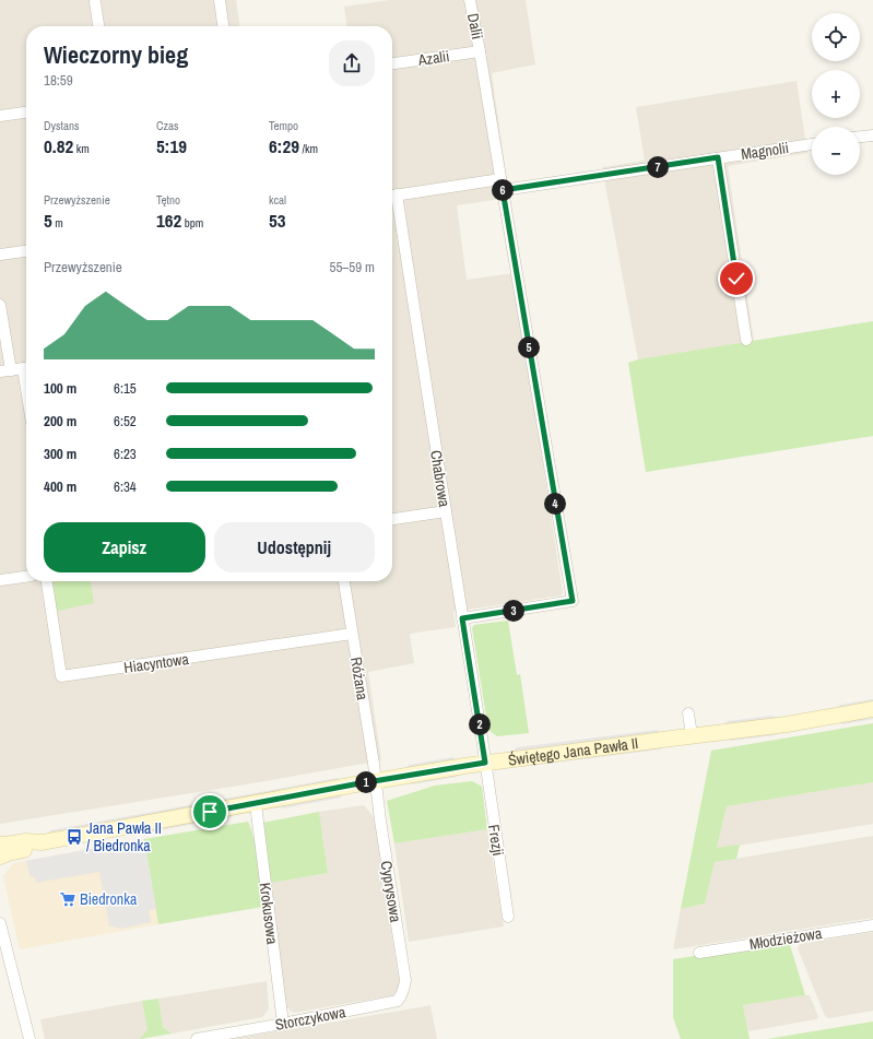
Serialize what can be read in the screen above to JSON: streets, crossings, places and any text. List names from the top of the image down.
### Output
{
  "streets": {
    "street": [
      "Dalii",
      "Azalii",
      "Magnolii",
      "Chabrowa",
      "Hiacyntowa",
      "Różana",
      "Świętego Jana Pawła II",
      "Frezji",
      "Cyprysowa",
      "Krokusowa",
      "Młodzieżowa",
      "Storczykowa"
    ]
  },
  "crossings": [
    ["Dalii", "Azalii"],
    ["Dalii", "Magnolii"],
    ["Dalii", "Chabrowa"],
    ["Magnolii", "Chabrowa"],
    ["Chabrowa", "Świętego Jana Pawła II"],
    ["Chabrowa", "Frezji"],
    ["Hiacyntowa", "Różana"],
    ["Różana", "Świętego Jana Pawła II"],
    ["Różana", "Cyprysowa"],
    ["Świętego Jana Pawła II", "Frezji"],
    ["Świętego Jana Pawła II", "Cyprysowa"],
    ["Świętego Jana Pawła II", "Krokusowa"],
    ["Cyprysowa", "Storczykowa"],
    ["Krokusowa", "Storczykowa"]
  ],
  "places": {
    "bus stop": ["Jana Pawła II / Biedronka"],
    "supermarket": ["Biedronka"]
  },
  "page": {
    "map_buttons": ["+", "−"],
    "heading": ["Wieczorny bieg", "18:59"],
    "stats": [
      ["Dystans", "0.82 km"],
      ["Czas", "5:19"],
      ["Tempo", "6:29 /km"],
      ["Przewyższenie", "5 m"],
      ["Tętno", "162 bpm"],
      ["kcal", "53"]
    ],
    "pins": [
      "7",
      "6",
      "5",
      "4",
      "3",
      "2",
      "1"
    ],
    "chart": ["Przewyższenie", "55–59 m"],
    "list": [
      {
        "name": "100 m",
        "note": "6:15"
      },
      {
        "name": "200 m",
        "note": "6:52"
      },
      {
        "name": "300 m",
        "note": "6:23"
      },
      {
        "name": "400 m",
        "note": "6:34"
      }
    ],
    "buttons": ["Zapisz", "Udostępnij"]
  }
}
